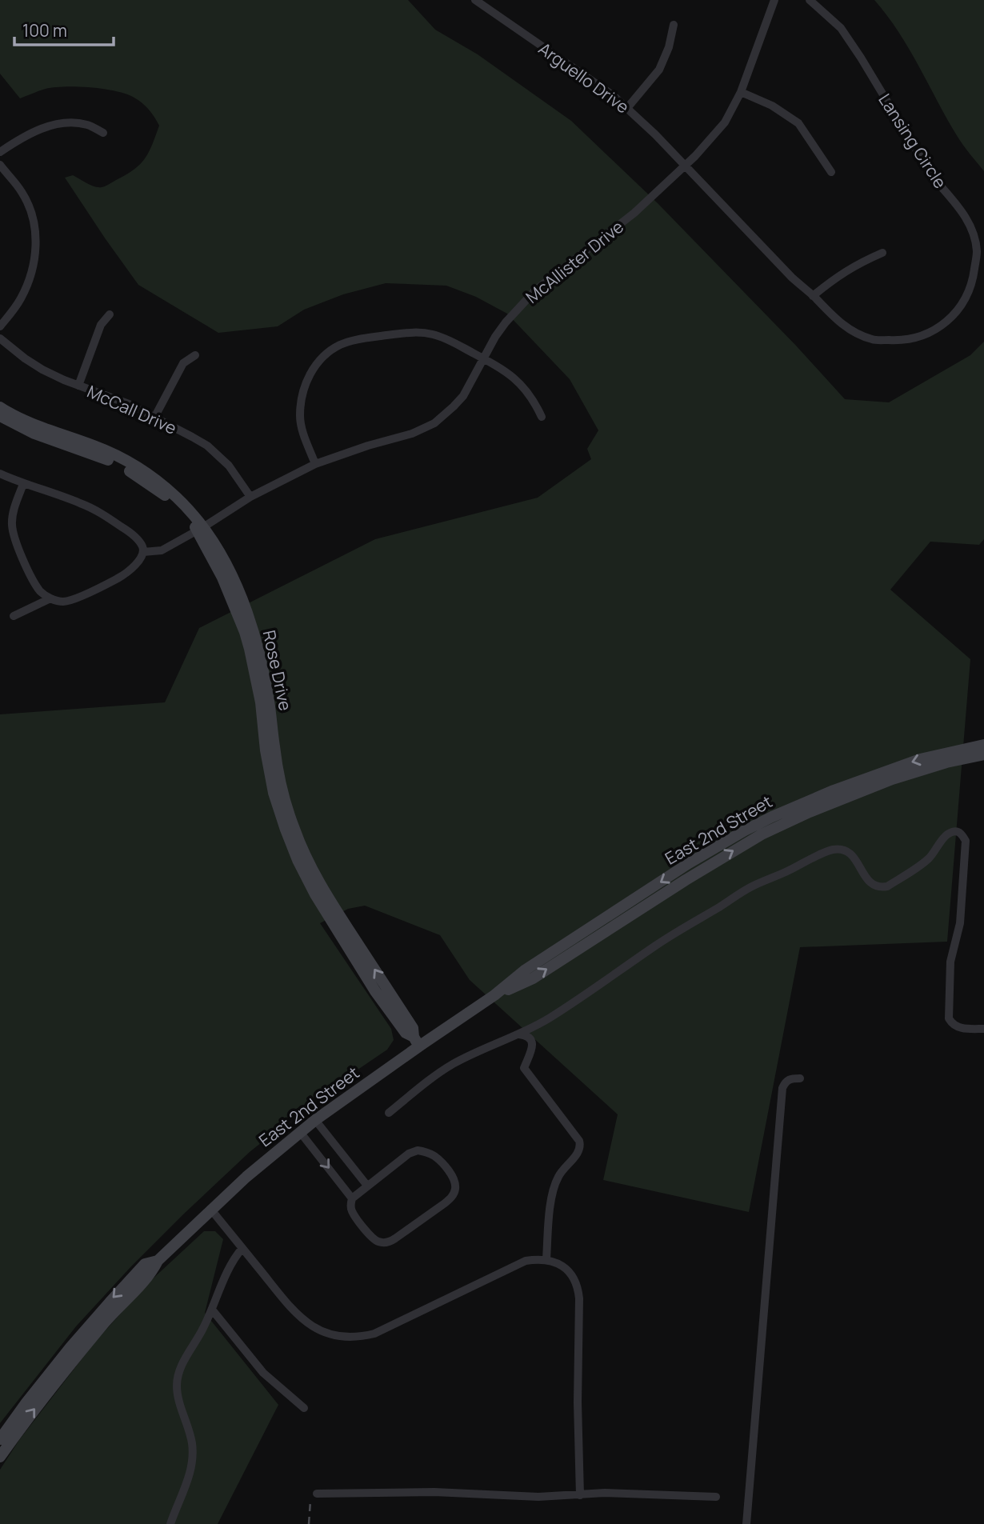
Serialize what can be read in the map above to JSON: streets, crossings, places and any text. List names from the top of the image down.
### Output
{
  "streets": {
    "main road": ["Rose Drive", "East 2nd Street"],
    "street": [
      "Arguello Drive",
      "Lansing Circle",
      "McAllister Drive",
      "McCall Drive"
    ]
  },
  "crossings": [
    ["Arguello Drive", "Lansing Circle"],
    ["Arguello Drive", "McAllister Drive"],
    ["Lansing Circle", "McAllister Drive"],
    ["McAllister Drive", "McCall Drive"],
    ["McAllister Drive", "Rose Drive"],
    ["Rose Drive", "East 2nd Street"]
  ],
  "scale_bar": "100 m"
}
